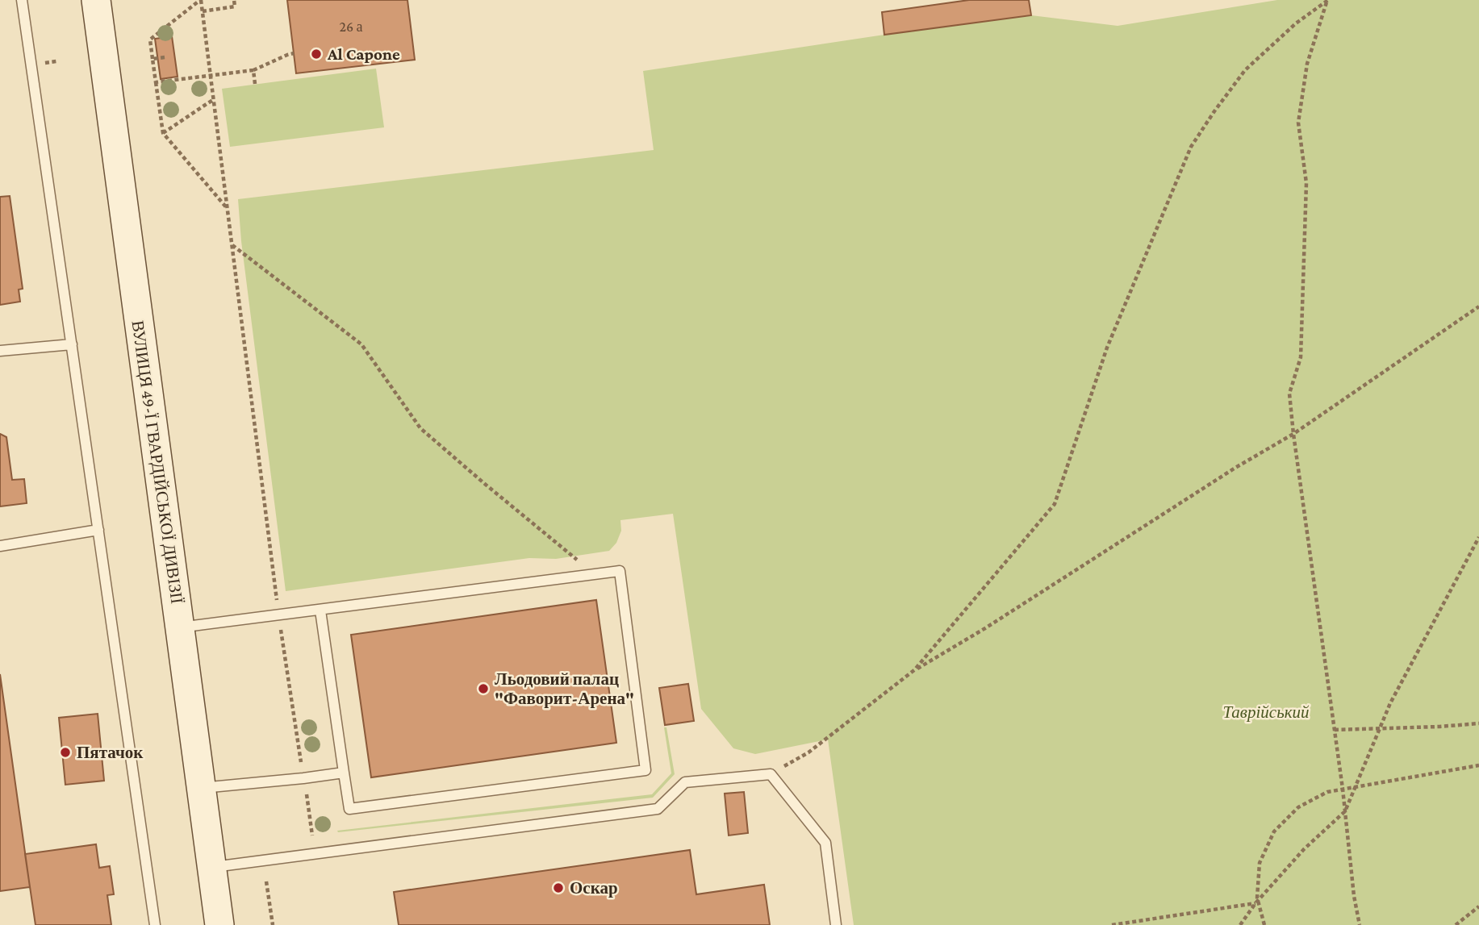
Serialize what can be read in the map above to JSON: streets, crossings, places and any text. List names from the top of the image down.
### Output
{
  "streets": {
    "street": ["ВУЛИЦЯ 49-Ї ГВАРДІЙСЬКОЇ ДИВІЗІЇ"]
  },
  "parks": ["Таврійський"],
  "places": [
    "Al Capone",
    "Льодовий палац \"Фаворит-Арена\"",
    "Пятачок",
    "Оскар"
  ],
  "house_numbers": ["26 а"]
}
